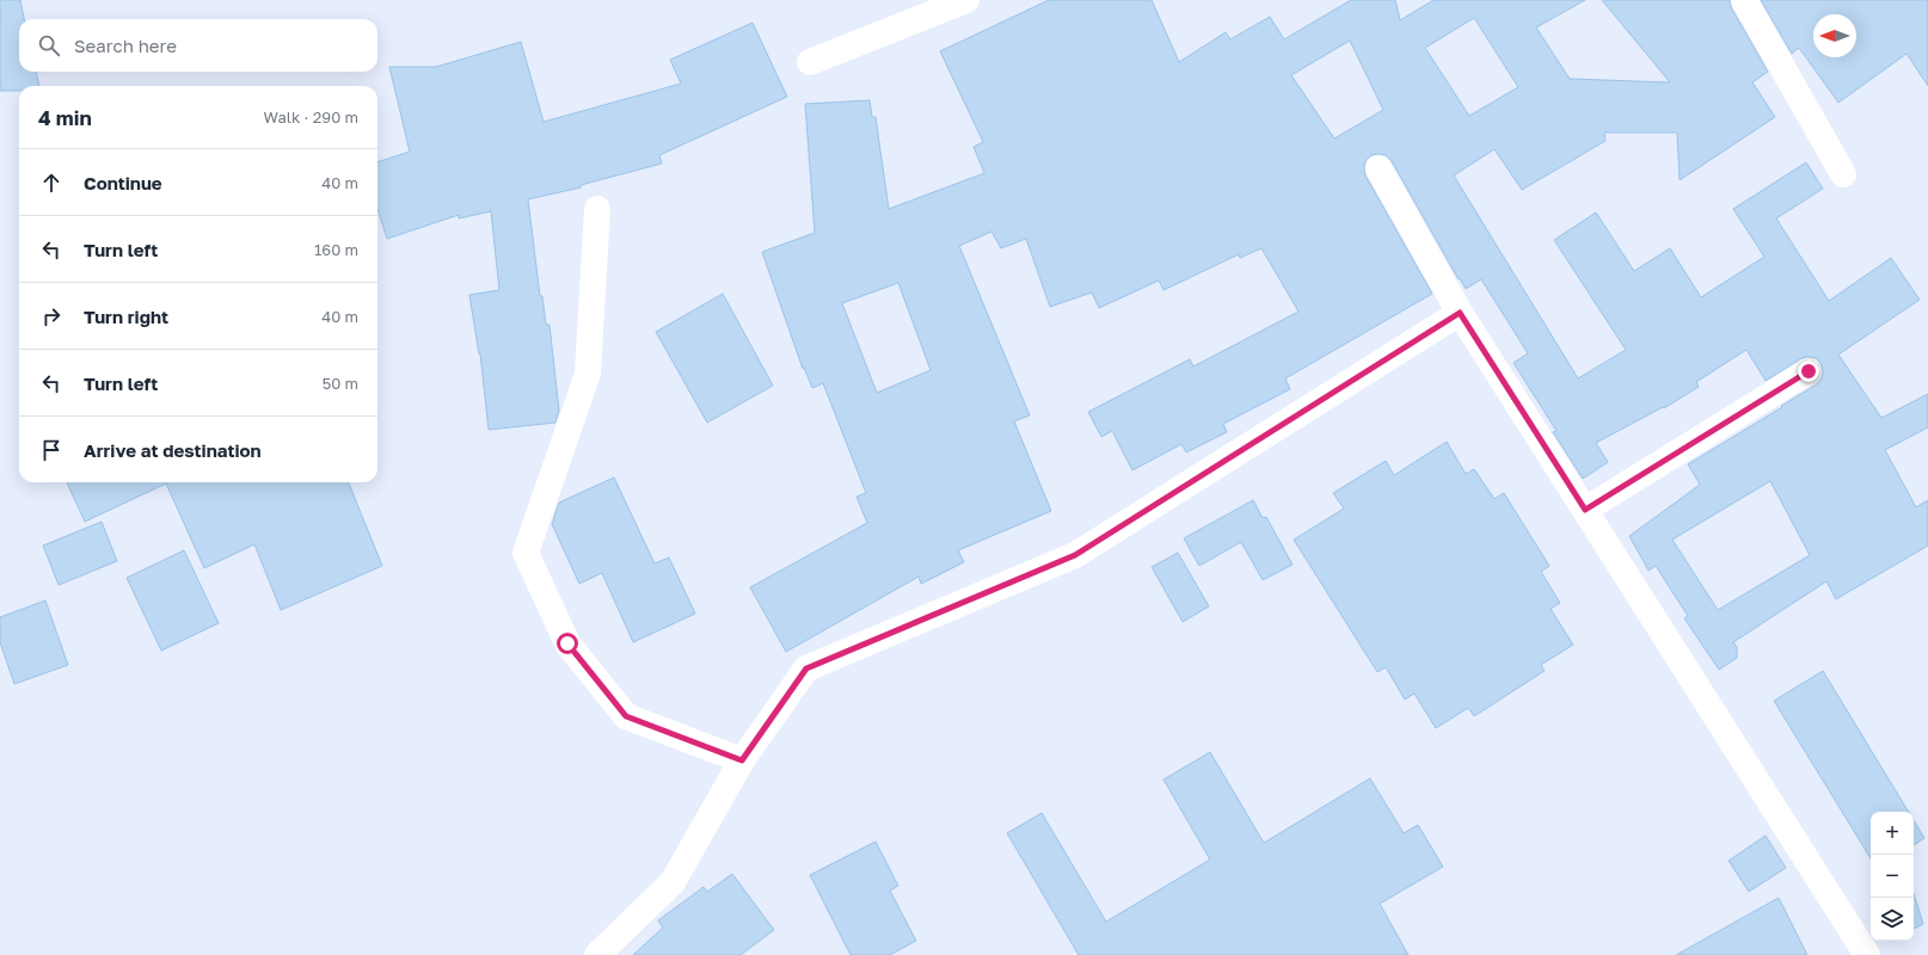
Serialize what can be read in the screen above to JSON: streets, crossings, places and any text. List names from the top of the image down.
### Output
{
  "north": "left",
  "page": {
    "search": "Search here",
    "heading": ["4 min", "Walk · 290 m"],
    "list": [
      ["Continue", "40 m"],
      ["Turn left", "160 m"],
      ["Turn right", "40 m"],
      ["Turn left", "50 m"],
      "Arrive at destination"
    ],
    "map_buttons": ["+", "−"]
  }
}
